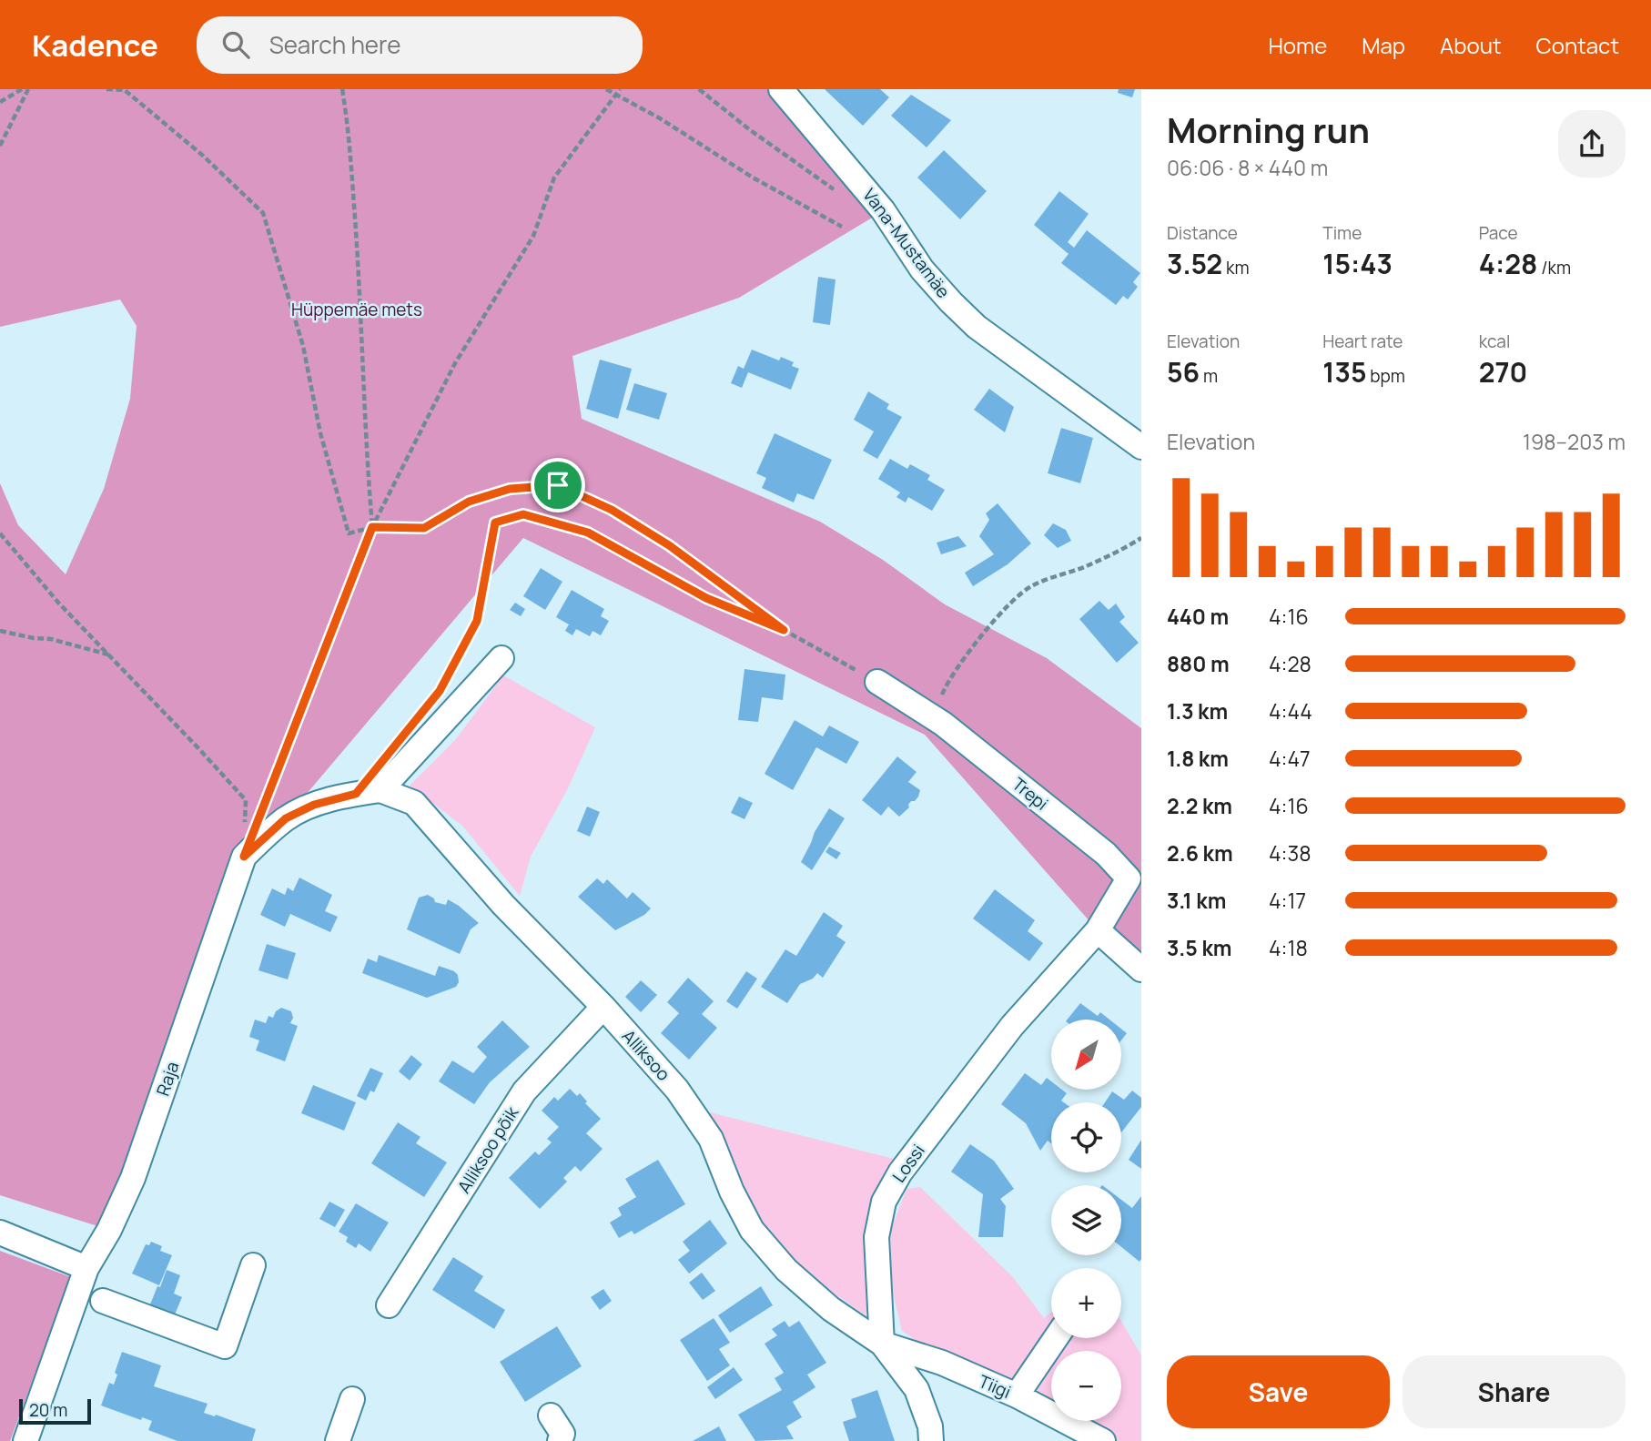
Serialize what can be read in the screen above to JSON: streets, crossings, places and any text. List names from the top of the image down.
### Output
{
  "streets": {
    "street": [
      "Vana-Mustamäe",
      "Trepi",
      "Alliksoo",
      "Raja",
      "Alliksoo põik",
      "Lossi",
      "Tiigi"
    ]
  },
  "crossings": [
    ["Trepi", "Lossi"],
    ["Alliksoo", "Raja"],
    ["Alliksoo", "Alliksoo põik"],
    ["Alliksoo", "Lossi"],
    ["Alliksoo", "Tiigi"],
    ["Lossi", "Tiigi"]
  ],
  "parks": ["Hüppemäe mets"],
  "scale_bar": "20 m",
  "north": "bottom left",
  "page": {
    "header": "Kadence",
    "search": "Search here",
    "nav": [
      "Home",
      "Map",
      "About",
      "Contact"
    ],
    "heading": ["Morning run", "06:06 · 8 × 440 m"],
    "stats": [
      ["Distance", "3.52 km"],
      ["Time", "15:43"],
      ["Pace", "4:28 /km"],
      ["Elevation", "56 m"],
      ["Heart rate", "135 bpm"],
      ["kcal", "270"]
    ],
    "chart": ["Elevation", "198–203 m"],
    "list": [
      {
        "name": "440 m",
        "note": "4:16"
      },
      {
        "name": "880 m",
        "note": "4:28"
      },
      {
        "name": "1.3 km",
        "note": "4:44"
      },
      {
        "name": "1.8 km",
        "note": "4:47"
      },
      {
        "name": "2.2 km",
        "note": "4:16"
      },
      {
        "name": "2.6 km",
        "note": "4:38"
      },
      {
        "name": "3.1 km",
        "note": "4:17"
      },
      {
        "name": "3.5 km",
        "note": "4:18"
      }
    ],
    "map_buttons": ["+", "−"],
    "buttons": ["Save", "Share"],
    "scale": "20 m"
  }
}
